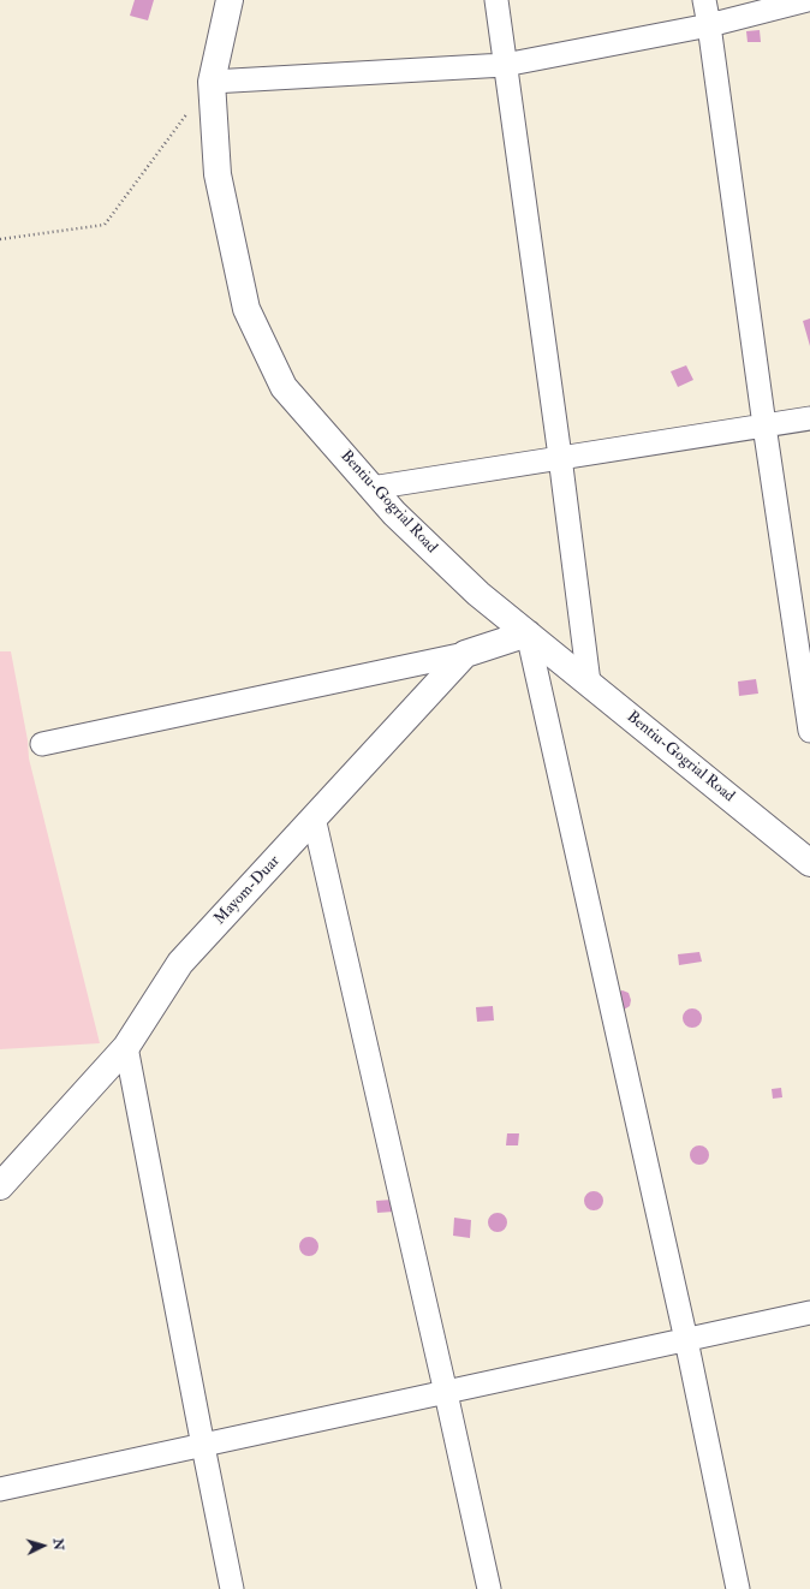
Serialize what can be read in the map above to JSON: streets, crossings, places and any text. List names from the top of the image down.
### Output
{
  "streets": {
    "main road": ["Bentiu-Gogrial Road", "Mayom-Duar"]
  },
  "north": "right"
}
